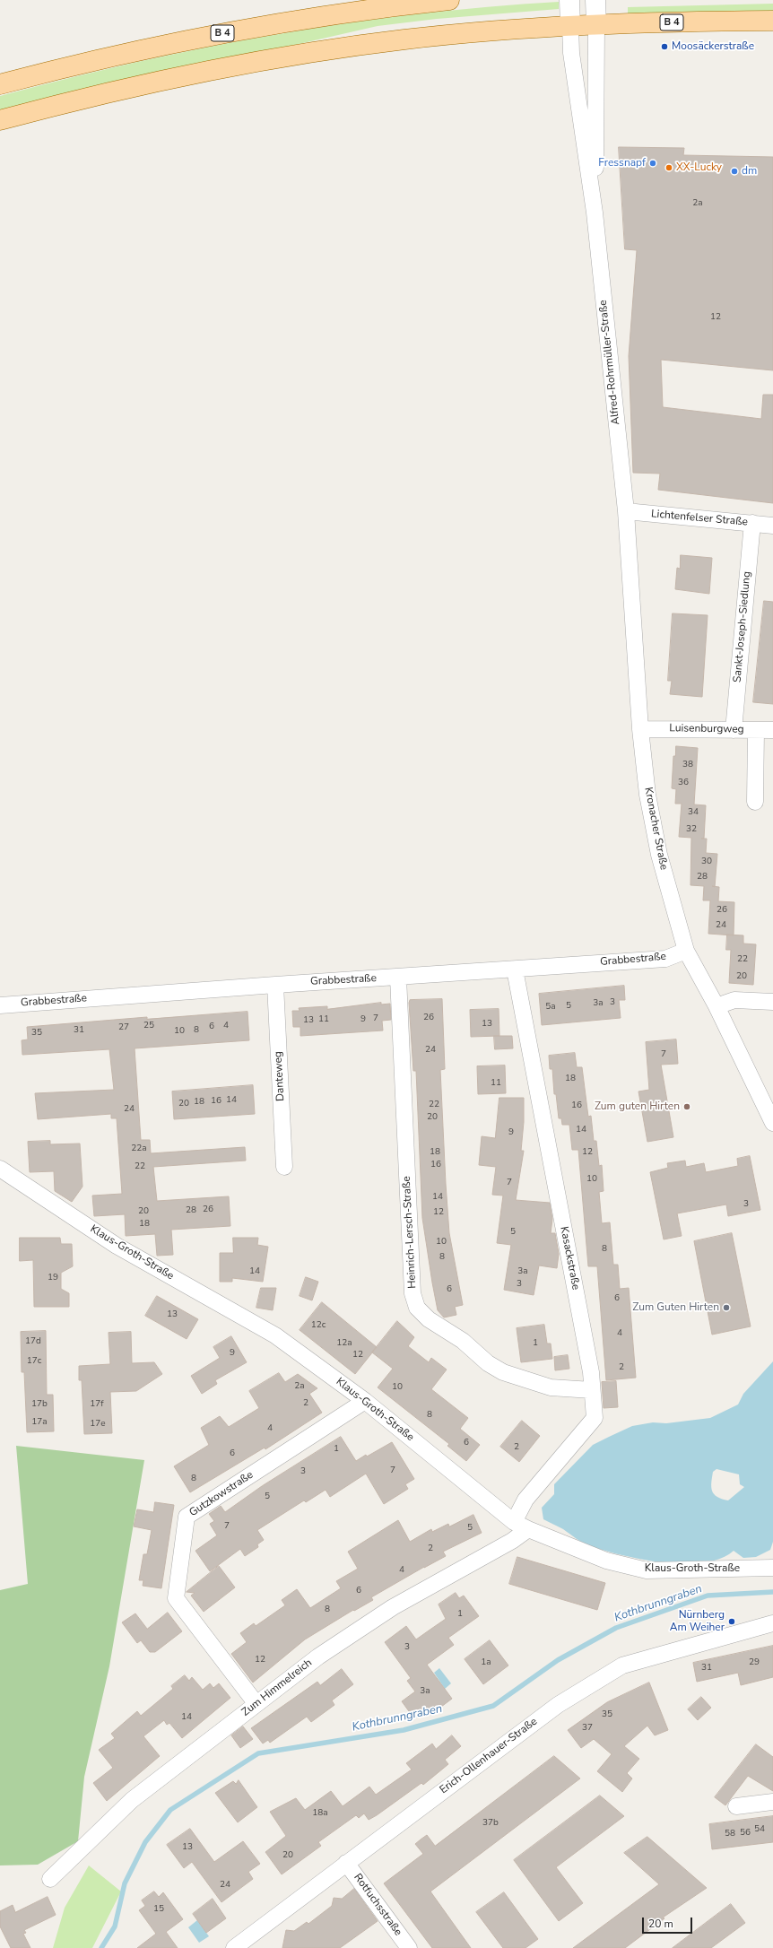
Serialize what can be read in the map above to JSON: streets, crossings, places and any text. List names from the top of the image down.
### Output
{
  "streets": {
    "main road": ["B 4"],
    "street": [
      "Alfred-Rohrmüller-Straße",
      "Lichtenfelser Straße",
      "Sankt-Joseph-Siedlung",
      "Luisenburgweg",
      "Kronacher Straße",
      "Grabbestraße",
      "Danteweg",
      "Heinrich-Lersch-Straße",
      "Klaus-Groth-Straße",
      "Kasackstraße",
      "Gutzkowstraße",
      "Zum Himmelreich",
      "Erich-Ollenhauer-Straße",
      "Rotfuchsstraße"
    ]
  },
  "crossings": [
    ["B 4", "Alfred-Rohrmüller-Straße"],
    ["Alfred-Rohrmüller-Straße", "Lichtenfelser Straße"],
    ["Alfred-Rohrmüller-Straße", "Kronacher Straße"],
    ["Lichtenfelser Straße", "Sankt-Joseph-Siedlung"],
    ["Lichtenfelser Straße", "Kronacher Straße"],
    ["Sankt-Joseph-Siedlung", "Luisenburgweg"],
    ["Luisenburgweg", "Kronacher Straße"],
    ["Kronacher Straße", "Grabbestraße"],
    ["Grabbestraße", "Danteweg"],
    ["Grabbestraße", "Heinrich-Lersch-Straße"],
    ["Grabbestraße", "Kasackstraße"],
    ["Heinrich-Lersch-Straße", "Kasackstraße"],
    ["Klaus-Groth-Straße", "Kasackstraße"],
    ["Klaus-Groth-Straße", "Gutzkowstraße"],
    ["Klaus-Groth-Straße", "Zum Himmelreich"],
    ["Kasackstraße", "Zum Himmelreich"],
    ["Gutzkowstraße", "Zum Himmelreich"],
    ["Erich-Ollenhauer-Straße", "Rotfuchsstraße"]
  ],
  "water": ["Kothbrunngraben"],
  "places": [
    "Moosäckerstraße",
    "Fressnapf",
    "XX-Lucky",
    "dm",
    "Zum guten Hirten",
    "Zum Guten Hirten",
    "Nürnberg Am Weiher"
  ],
  "house_numbers": [
    "2a",
    "12",
    "38",
    "36",
    "34",
    "32",
    "30",
    "28",
    "26",
    "24",
    "22",
    "20",
    "3",
    "3a",
    "5",
    "5a",
    "26",
    "7",
    "11",
    "9",
    "13",
    "13",
    "25",
    "4",
    "6",
    "27",
    "31",
    "8",
    "10",
    "35",
    "24",
    "7",
    "18",
    "11",
    "14",
    "16",
    "18",
    "20",
    "22",
    "16",
    "24",
    "20",
    "14",
    "9",
    "22a",
    "18",
    "12",
    "16",
    "22",
    "10",
    "7",
    "14",
    "3",
    "26",
    "28",
    "20",
    "12",
    "18",
    "5",
    "10",
    "8",
    "8",
    "14",
    "3a",
    "19",
    "3",
    "6",
    "6",
    "13",
    "12c",
    "4",
    "17d",
    "12a",
    "1",
    "9",
    "12",
    "17c",
    "2",
    "2a",
    "10",
    "2",
    "17b",
    "17f",
    "8",
    "17a",
    "17e",
    "4",
    "6",
    "2",
    "1",
    "6",
    "7",
    "3",
    "8",
    "5",
    "7",
    "5",
    "2",
    "4",
    "6",
    "8",
    "1",
    "3",
    "12",
    "1a",
    "29",
    "31",
    "3a",
    "35",
    "14",
    "37",
    "18a",
    "37b",
    "54",
    "56",
    "58",
    "13",
    "20",
    "24",
    "15"
  ],
  "scale_bar": "20 m"
}
